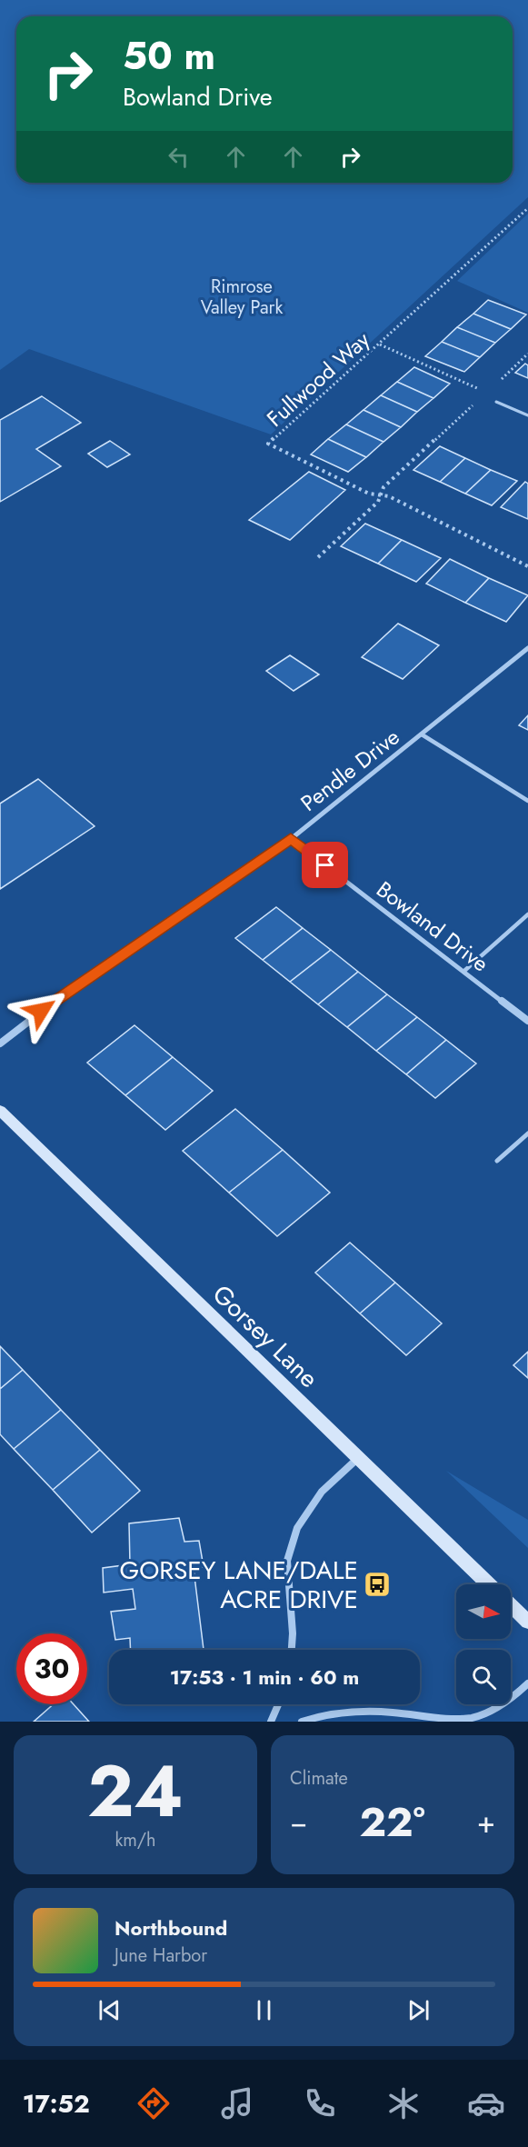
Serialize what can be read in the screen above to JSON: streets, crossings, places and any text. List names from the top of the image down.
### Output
{
  "streets": {
    "main road": ["Gorsey Lane"],
    "street": ["Pendle Drive", "Bowland Drive"],
    "path": ["Fullwood Way"]
  },
  "crossings": [
    ["Pendle Drive", "Bowland Drive"]
  ],
  "parks": ["Rimrose Valley Park"],
  "places": {
    "bus stop": ["GORSEY LANE/DALE ACRE DRIVE"]
  },
  "north": "right",
  "page": {
    "turn": ["50 m", "Bowland Drive"],
    "limit": "30",
    "trip": "17:53 · 1 min · 60 m",
    "tile": [
      ["24", "km/h"],
      "Climate"
    ],
    "heat": ["−", "22°", "+"],
    "song": ["Northbound", "June Harbor"],
    "tabs": "17:52"
  }
}
